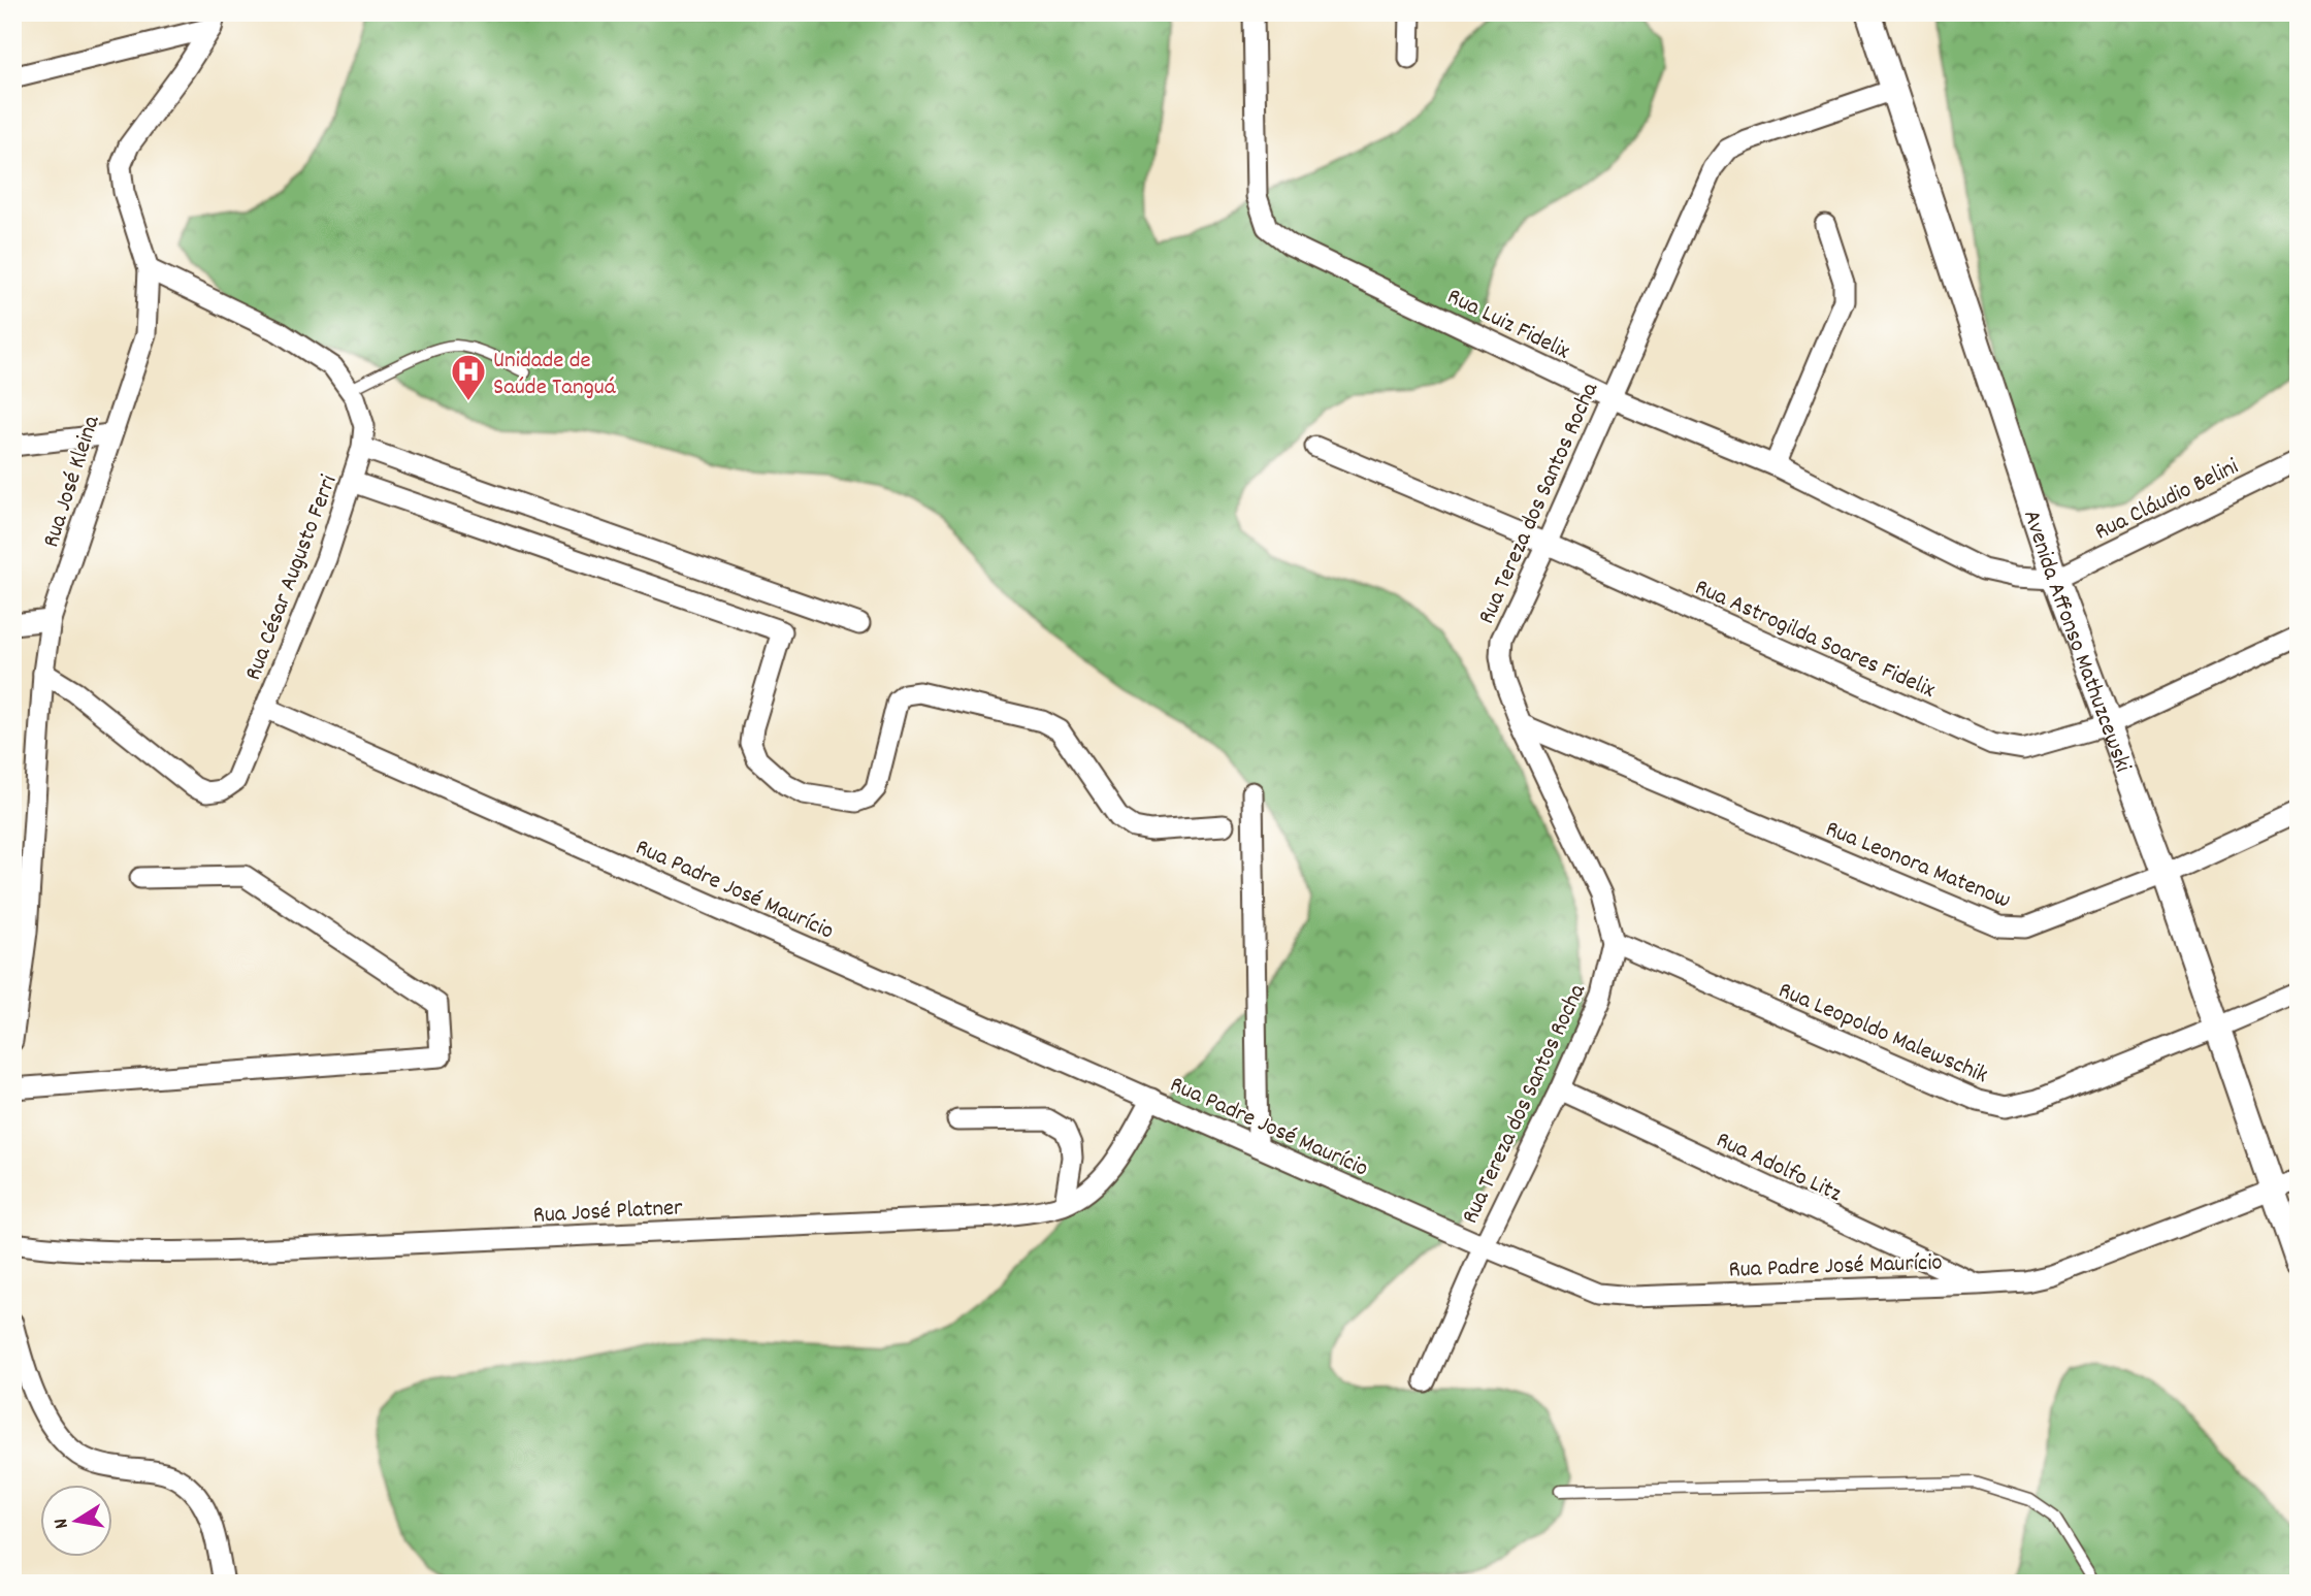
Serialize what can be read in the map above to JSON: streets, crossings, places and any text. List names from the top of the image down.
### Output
{
  "streets": {
    "street": [
      "Rua Luiz Fidelix",
      "Rua José Kleina",
      "Rua Cláudio Belini",
      "Rua Tereza dos Santos Rocha",
      "Rua César Augusto Ferri",
      "Rua Astrogilda Soares Fidelix",
      "Avenida Affonso Mathuzcewski",
      "Rua Leonora Matenow",
      "Rua Padre José Maurício",
      "Rua Leopoldo Malewschik",
      "Rua Adolfo Litz",
      "Rua José Platner"
    ]
  },
  "crossings": [
    ["Rua Luiz Fidelix", "Rua Cláudio Belini"],
    ["Rua Luiz Fidelix", "Rua Tereza dos Santos Rocha"],
    ["Rua Luiz Fidelix", "Avenida Affonso Mathuzcewski"],
    ["Rua José Kleina", "Rua César Augusto Ferri"],
    ["Rua Cláudio Belini", "Avenida Affonso Mathuzcewski"],
    ["Rua Tereza dos Santos Rocha", "Rua Astrogilda Soares Fidelix"],
    ["Rua Tereza dos Santos Rocha", "Avenida Affonso Mathuzcewski"],
    ["Rua Tereza dos Santos Rocha", "Rua Leonora Matenow"],
    ["Rua Tereza dos Santos Rocha", "Rua Padre José Maurício"],
    ["Rua Tereza dos Santos Rocha", "Rua Leopoldo Malewschik"],
    ["Rua Tereza dos Santos Rocha", "Rua Adolfo Litz"],
    ["Rua César Augusto Ferri", "Rua Padre José Maurício"],
    ["Rua Astrogilda Soares Fidelix", "Avenida Affonso Mathuzcewski"],
    ["Avenida Affonso Mathuzcewski", "Rua Leonora Matenow"],
    ["Avenida Affonso Mathuzcewski", "Rua Padre José Maurício"],
    ["Avenida Affonso Mathuzcewski", "Rua Leopoldo Malewschik"],
    ["Rua Padre José Maurício", "Rua Adolfo Litz"],
    ["Rua Padre José Maurício", "Rua José Platner"]
  ],
  "places": {
    "hospital": ["Unidade de Saúde Tanguá"]
  },
  "north": "left"
}
